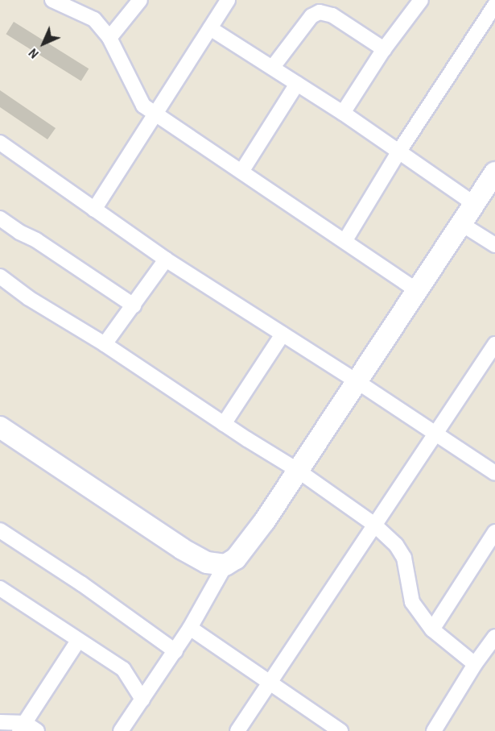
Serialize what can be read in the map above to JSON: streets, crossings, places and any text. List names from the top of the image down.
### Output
{
  "north": "bottom left"
}
